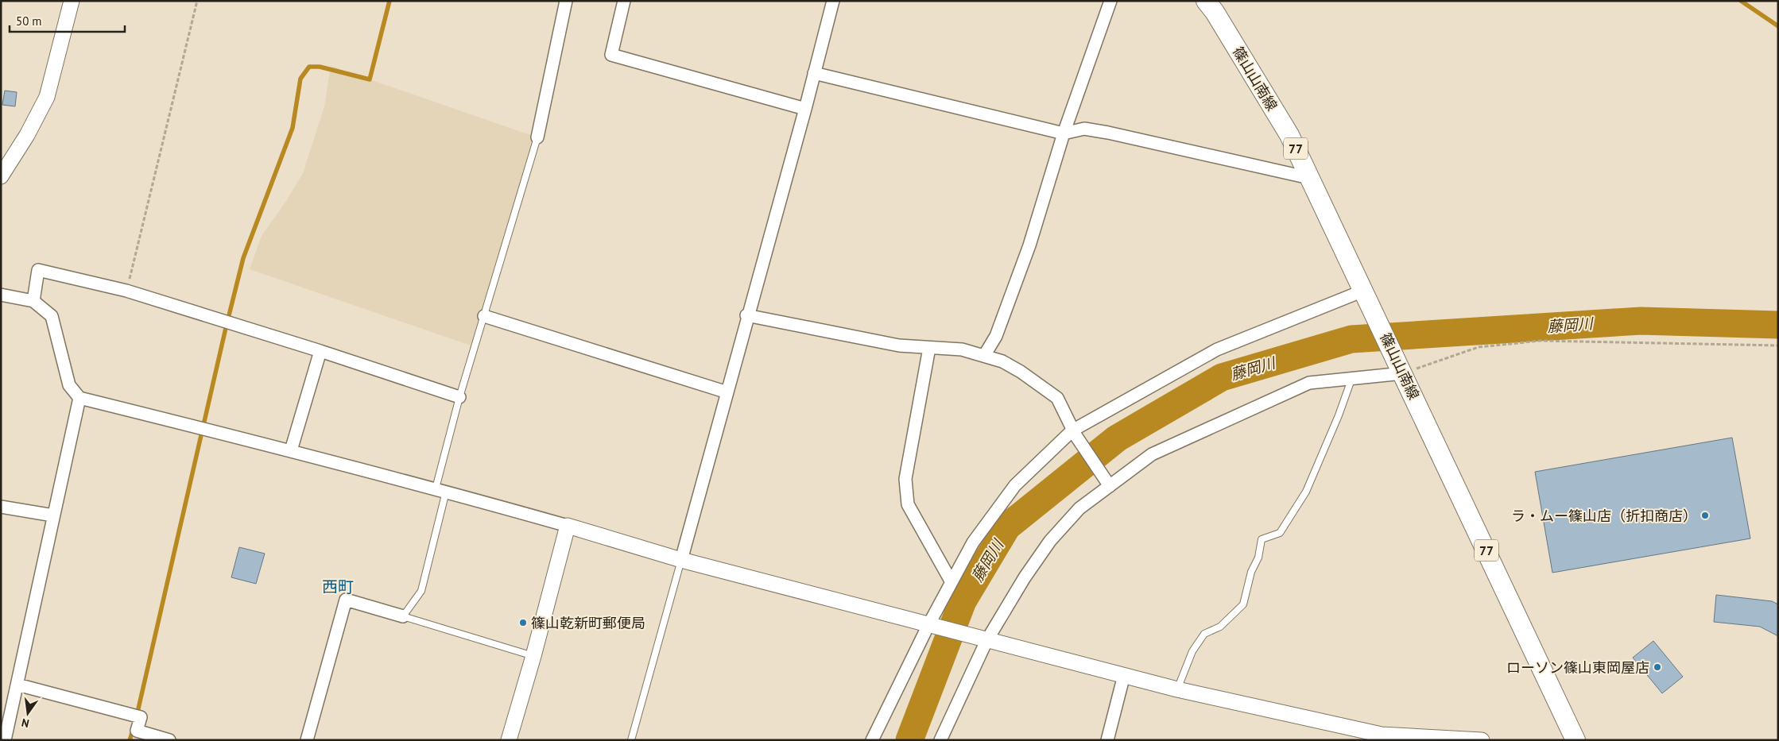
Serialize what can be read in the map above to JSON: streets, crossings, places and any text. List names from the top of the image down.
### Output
{
  "streets": {
    "main road": ["篠山山南線", "77"]
  },
  "districts": ["西町"],
  "water": ["藤岡川"],
  "places": ["ラ・ムー篠山店（折扣商店）", "篠山乾新町郵便局", "ローソン篠山東岡屋店"],
  "scale_bar": "50 m",
  "north": "bottom"
}
